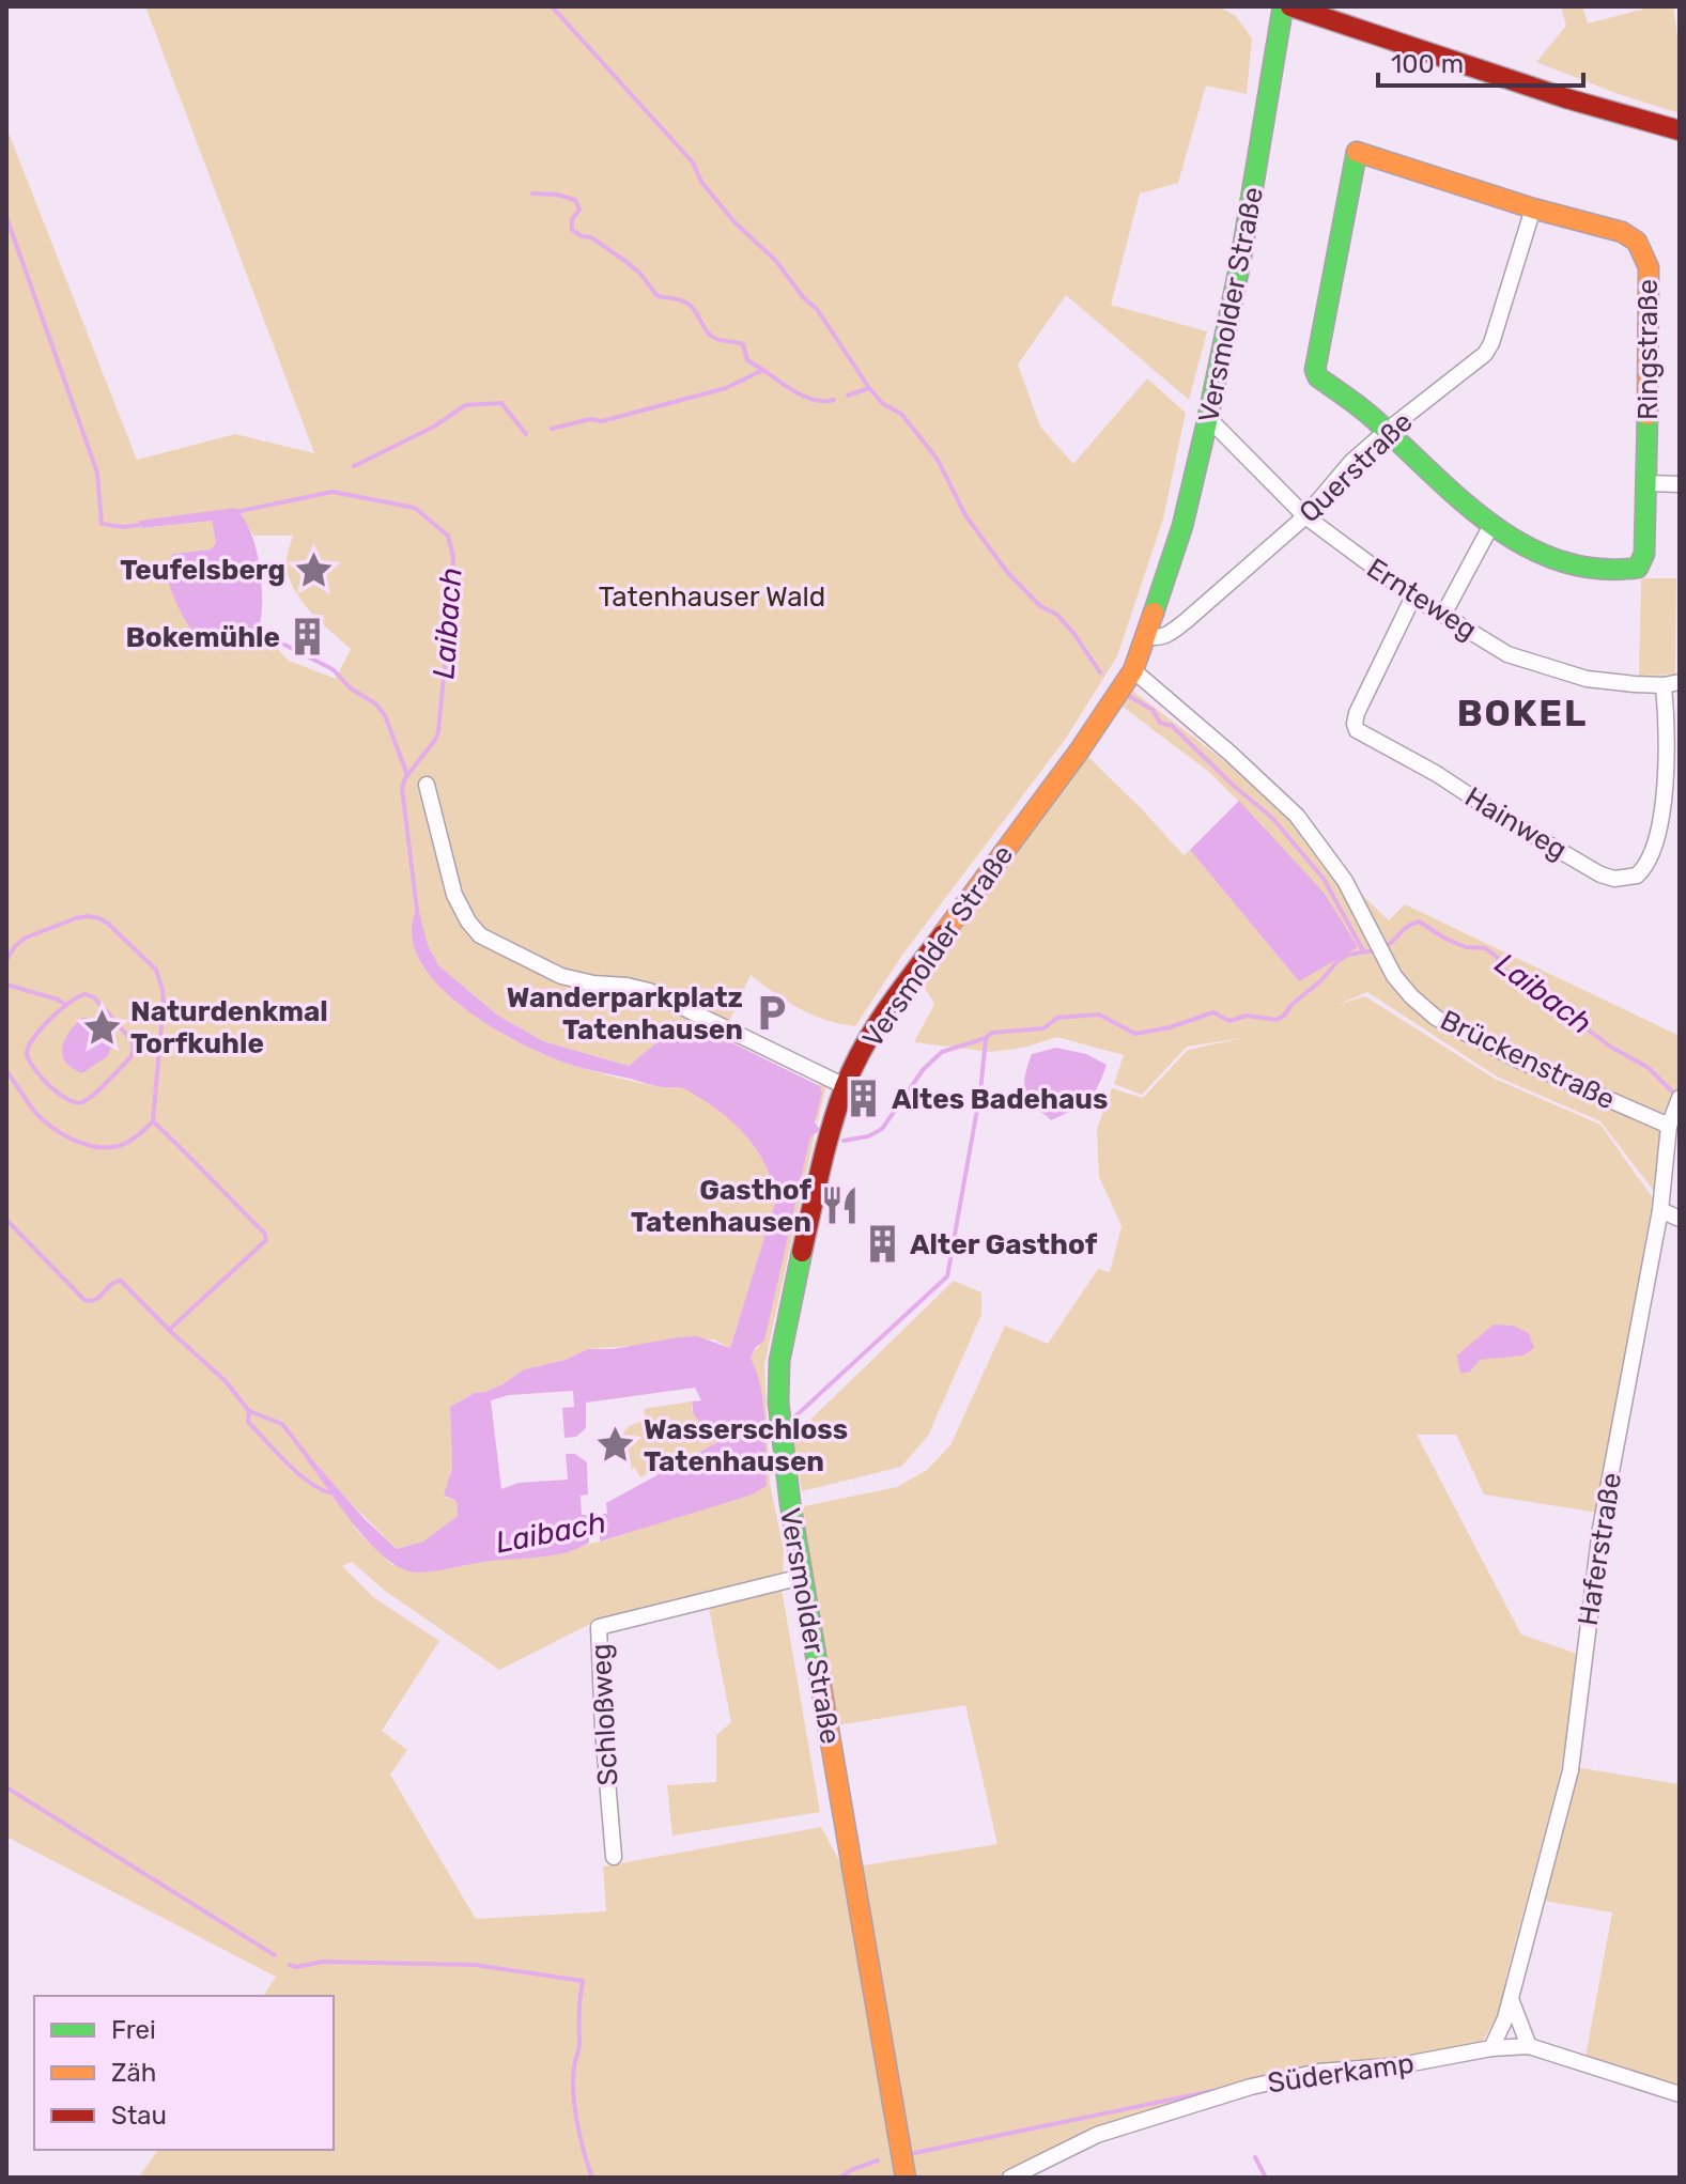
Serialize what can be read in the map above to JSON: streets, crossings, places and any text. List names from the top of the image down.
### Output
{
  "streets": {
    "main road": ["Versmolder Straße", "Ringstraße"],
    "street": [
      "Querstraße",
      "Ernteweg",
      "Hainweg",
      "Brückenstraße",
      "Haferstraße",
      "Schloßweg",
      "Süderkamp"
    ]
  },
  "crossings": [
    ["Versmolder Straße", "Querstraße"],
    ["Versmolder Straße", "Ernteweg"],
    ["Versmolder Straße", "Brückenstraße"],
    ["Versmolder Straße", "Schloßweg"],
    ["Ringstraße", "Querstraße"],
    ["Querstraße", "Ernteweg"],
    ["Ernteweg", "Hainweg"],
    ["Brückenstraße", "Haferstraße"],
    ["Haferstraße", "Süderkamp"]
  ],
  "districts": ["BOKEL"],
  "water": ["Laibach"],
  "parks": ["Tatenhauser Wald"],
  "places": {
    "place": ["Teufelsberg", "Naturdenkmal Torfkuhle", "Wasserschloss Tatenhausen"],
    "building": ["Bokemühle", "Altes Badehaus", "Alter Gasthof"],
    "parking": ["Wanderparkplatz Tatenhausen"],
    "restaurant": ["Gasthof Tatenhausen"]
  },
  "legend": ["Frei", "Zäh", "Stau"],
  "scale_bar": "100 m"
}
